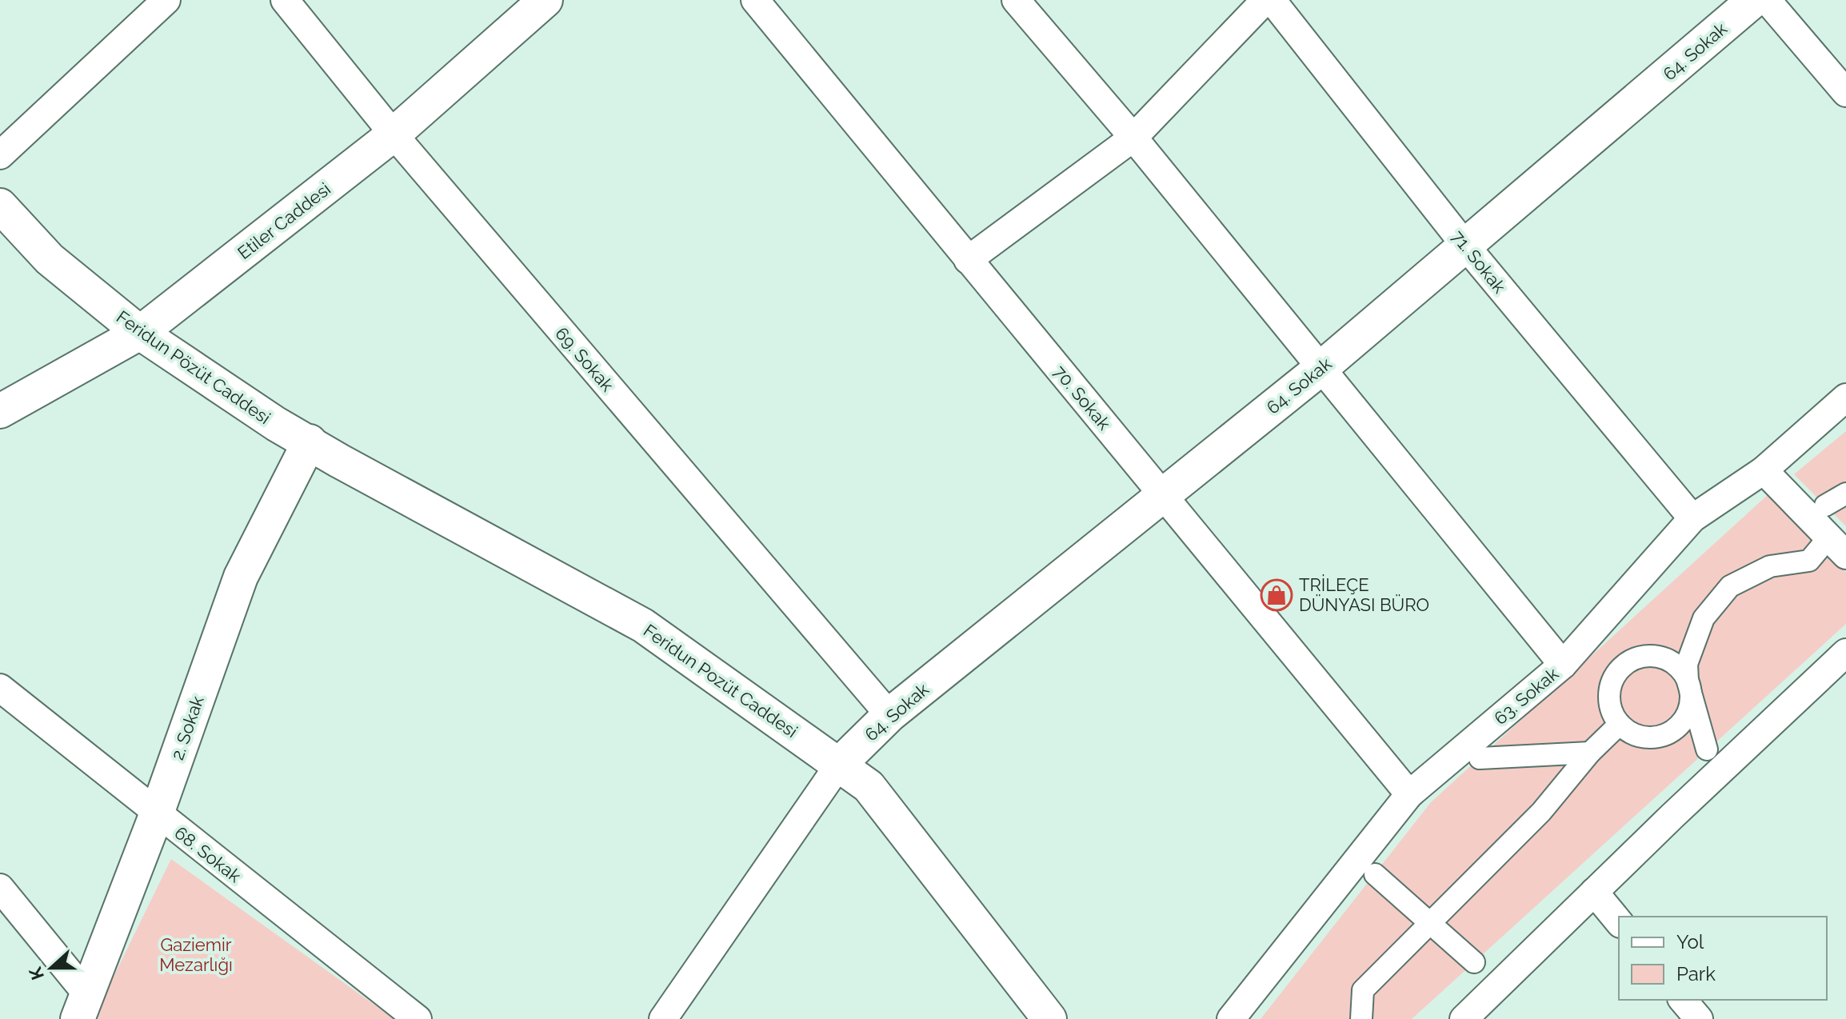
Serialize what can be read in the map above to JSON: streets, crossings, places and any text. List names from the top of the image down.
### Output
{
  "streets": {
    "street": [
      "64. Sokak",
      "Etiler Caddesi",
      "71. Sokak",
      "69. Sokak",
      "Feridun Pözüt Caddesi",
      "70. Sokak",
      "Feridun Pozüt Caddesi",
      "63. Sokak",
      "2. Sokak",
      "68. Sokak"
    ]
  },
  "crossings": [
    ["64. Sokak", "71. Sokak"],
    ["64. Sokak", "69. Sokak"],
    ["64. Sokak", "70. Sokak"],
    ["64. Sokak", "Feridun Pozüt Caddesi"],
    ["Etiler Caddesi", "69. Sokak"],
    ["Etiler Caddesi", "Feridun Pözüt Caddesi"],
    ["71. Sokak", "63. Sokak"],
    ["Feridun Pözüt Caddesi", "Feridun Pozüt Caddesi"],
    ["Feridun Pözüt Caddesi", "2. Sokak"],
    ["70. Sokak", "63. Sokak"],
    ["Feridun Pozüt Caddesi", "2. Sokak"],
    ["2. Sokak", "68. Sokak"]
  ],
  "parks": ["Gaziemir Mezarlığı"],
  "places": {
    "shop": ["TRİLEÇE DÜNYASI BÜRO"]
  },
  "legend": ["Yol", "Park"],
  "north": "left"
}
